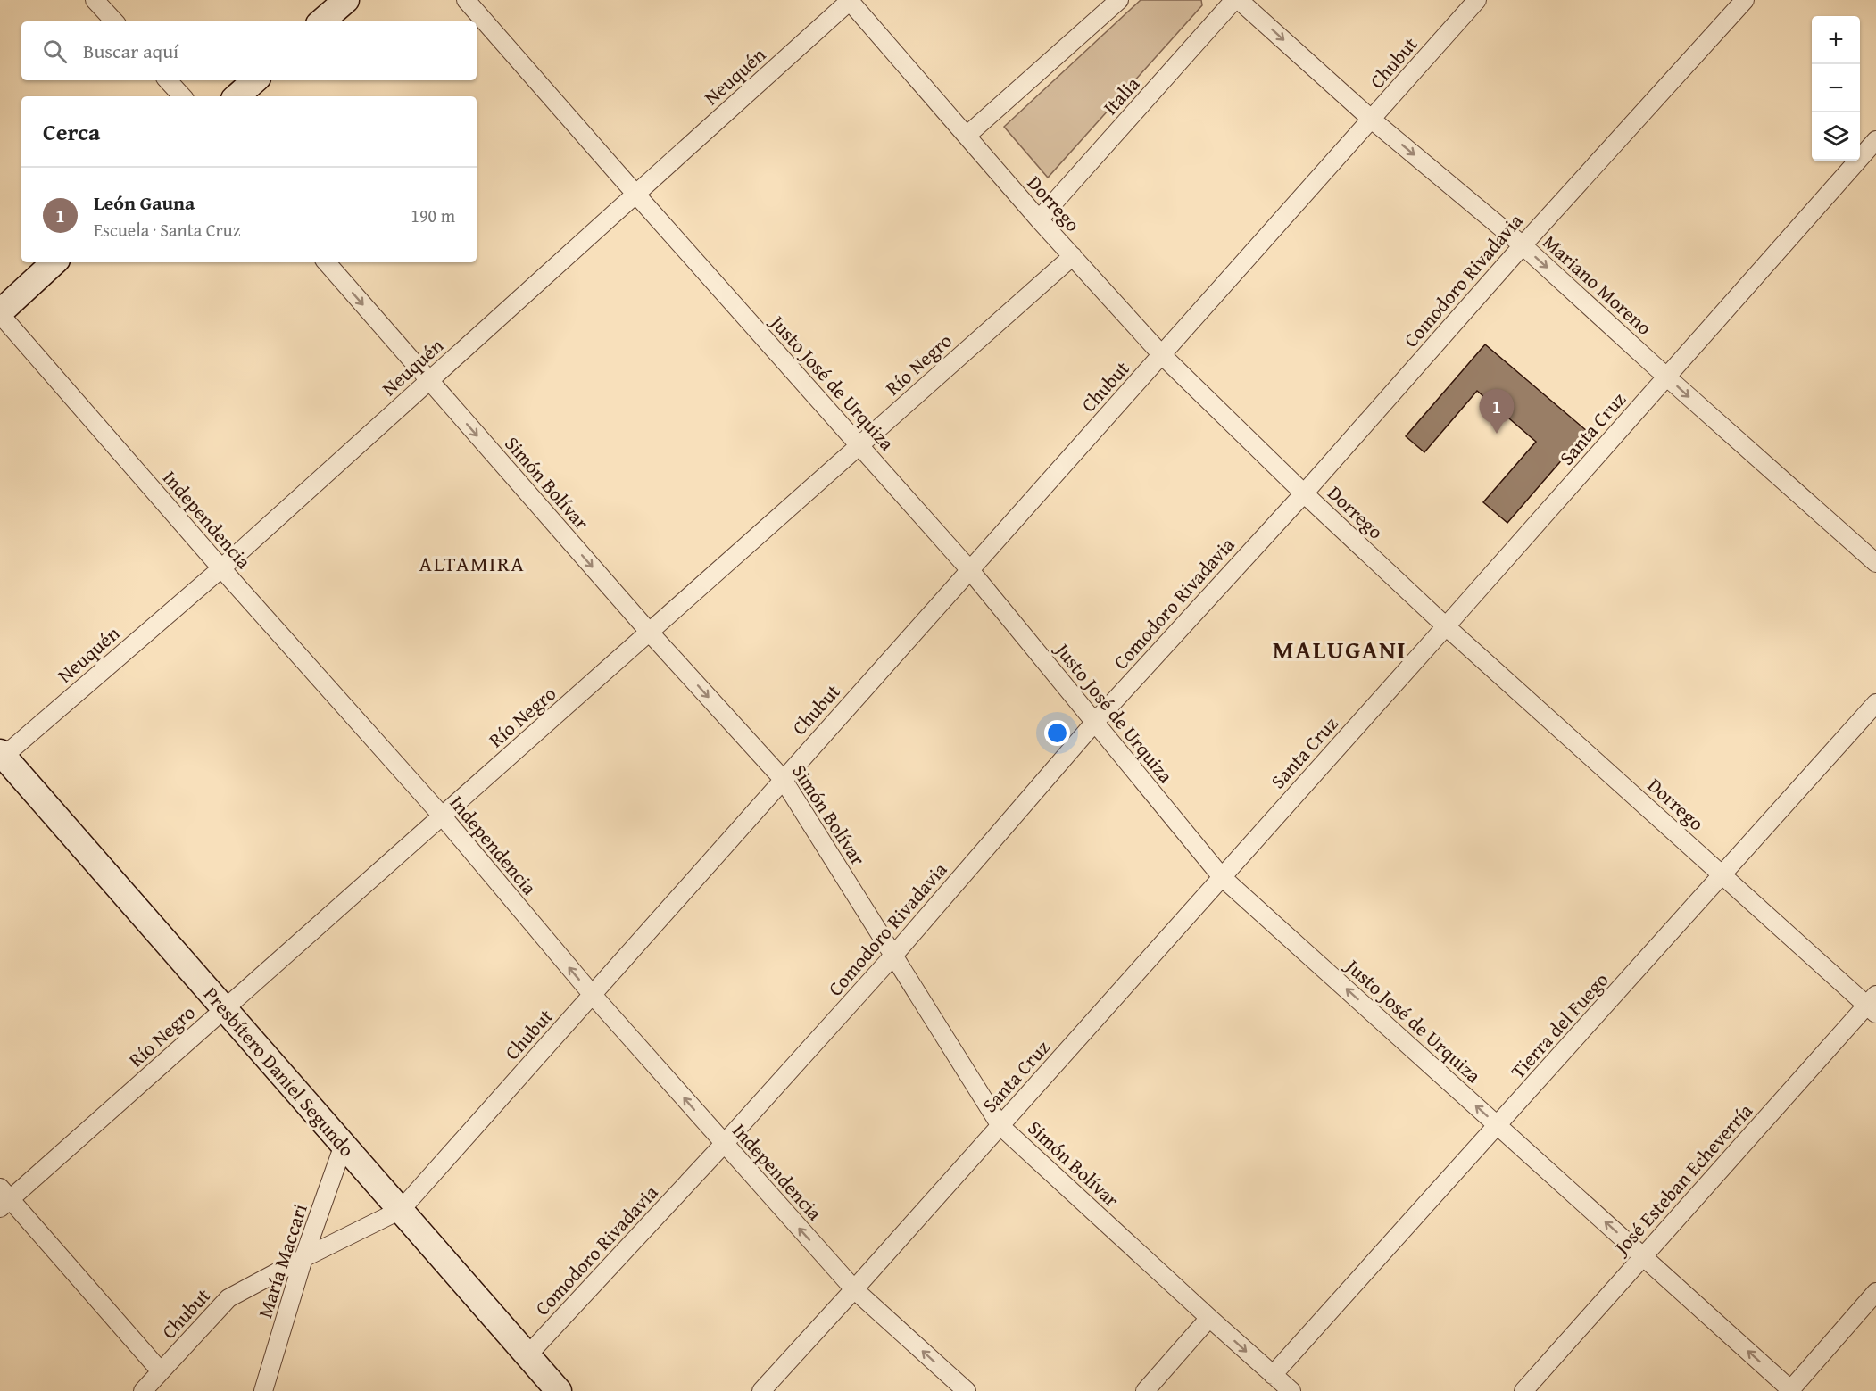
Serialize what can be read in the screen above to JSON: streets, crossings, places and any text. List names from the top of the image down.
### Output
{
  "streets": {
    "main road": ["Presbítero Daniel Segundo"],
    "street": [
      "Chubut",
      "Neuquén",
      "Italia",
      "Dorrego",
      "Comodoro Rivadavia",
      "Mariano Moreno",
      "Río Negro",
      "Justo José de Urquiza",
      "Santa Cruz",
      "Simón Bolívar",
      "Independencia",
      "Tierra del Fuego",
      "José Esteban Echeverría",
      "María Maccari"
    ]
  },
  "crossings": [
    ["Chubut", "Dorrego"],
    ["Chubut", "Mariano Moreno"],
    ["Chubut", "Justo José de Urquiza"],
    ["Chubut", "Simón Bolívar"],
    ["Chubut", "Independencia"],
    ["Chubut", "Presbítero Daniel Segundo"],
    ["Chubut", "María Maccari"],
    ["Neuquén", "Dorrego"],
    ["Neuquén", "Justo José de Urquiza"],
    ["Neuquén", "Simón Bolívar"],
    ["Neuquén", "Independencia"],
    ["Neuquén", "Presbítero Daniel Segundo"],
    ["Italia", "Dorrego"],
    ["Dorrego", "Comodoro Rivadavia"],
    ["Dorrego", "Río Negro"],
    ["Dorrego", "Santa Cruz"],
    ["Dorrego", "Tierra del Fuego"],
    ["Dorrego", "José Esteban Echeverría"],
    ["Comodoro Rivadavia", "Mariano Moreno"],
    ["Comodoro Rivadavia", "Justo José de Urquiza"],
    ["Comodoro Rivadavia", "Simón Bolívar"],
    ["Comodoro Rivadavia", "Independencia"],
    ["Comodoro Rivadavia", "Presbítero Daniel Segundo"],
    ["Mariano Moreno", "Santa Cruz"],
    ["Río Negro", "Justo José de Urquiza"],
    ["Río Negro", "Simón Bolívar"],
    ["Río Negro", "Independencia"],
    ["Río Negro", "Presbítero Daniel Segundo"],
    ["Justo José de Urquiza", "Santa Cruz"],
    ["Justo José de Urquiza", "Tierra del Fuego"],
    ["Justo José de Urquiza", "José Esteban Echeverría"],
    ["Santa Cruz", "Simón Bolívar"],
    ["Santa Cruz", "Independencia"],
    ["Simón Bolívar", "Tierra del Fuego"],
    ["Presbítero Daniel Segundo", "María Maccari"]
  ],
  "one_way": [
    "Mariano Moreno",
    "Justo José de Urquiza",
    "Simón Bolívar",
    "Independencia"
  ],
  "districts": ["ALTAMIRA", "MALUGANI"],
  "page": {
    "map_buttons": ["+", "−"],
    "search": "Buscar aquí",
    "heading": "Cerca",
    "list": [
      {
        "mark": "1",
        "name": "León Gauna",
        "note": "Escuela · Santa Cruz",
        "value": "190 m"
      }
    ],
    "pins": "1"
  }
}
